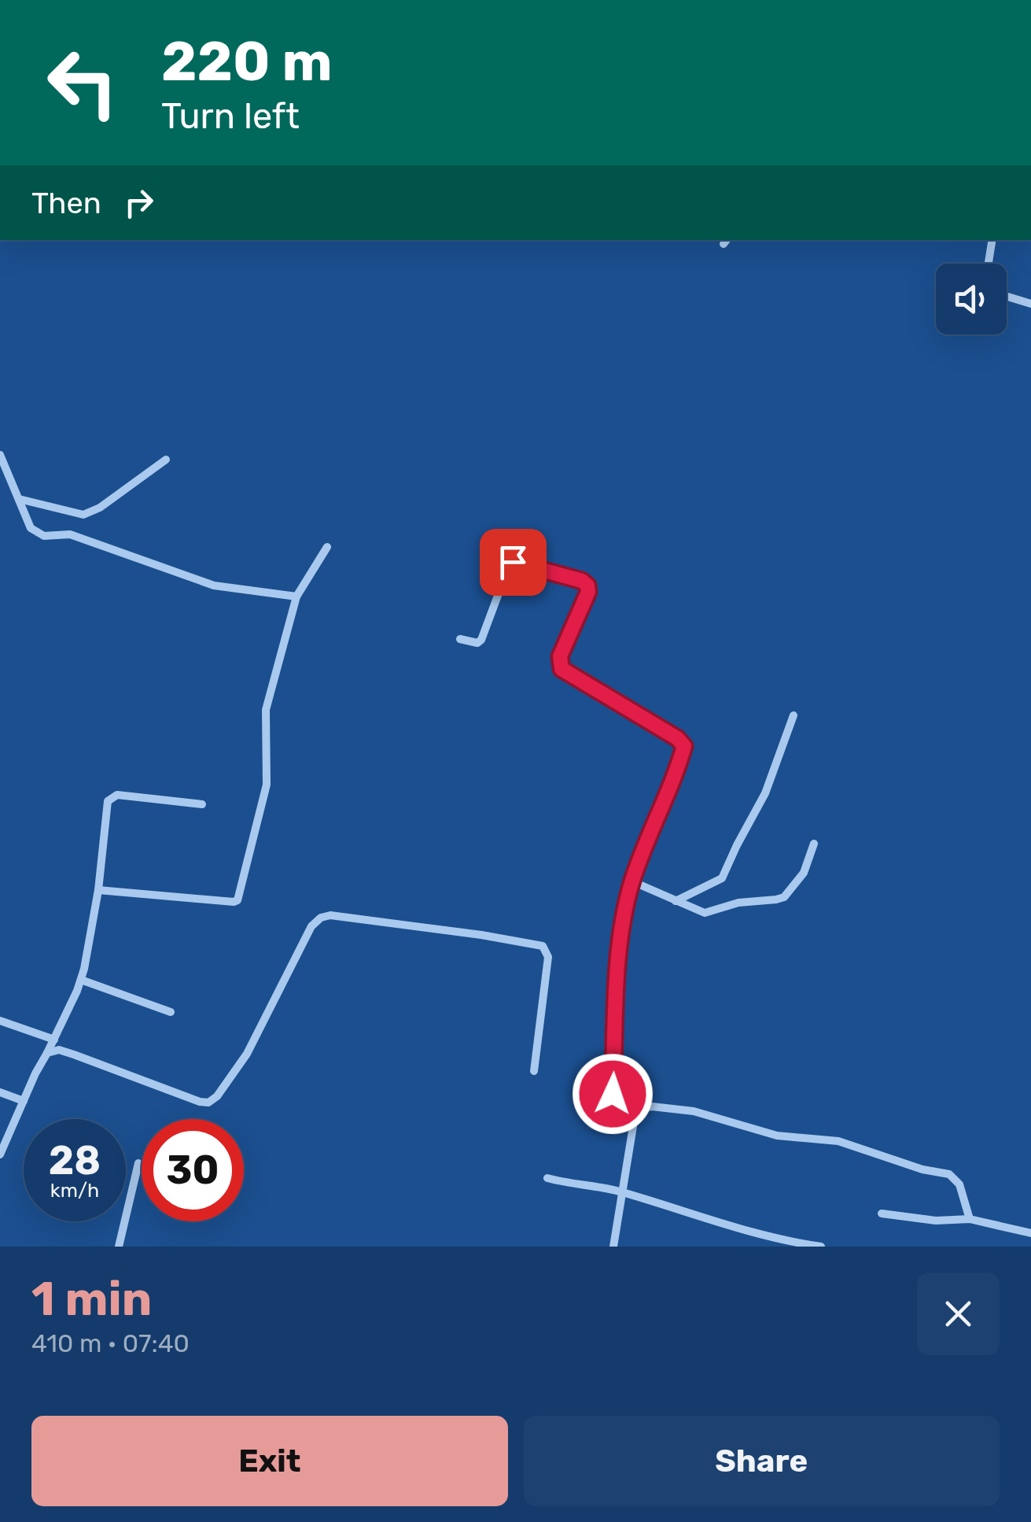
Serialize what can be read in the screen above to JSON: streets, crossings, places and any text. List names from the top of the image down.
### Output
{
  "page": {
    "turn": ["220 m", "Turn left"],
    "then": "Then",
    "speed": "28 km/h",
    "limit": "30",
    "heading": ["1 min", "410 m · 07:40"],
    "buttons": ["Exit", "Share"]
  }
}
